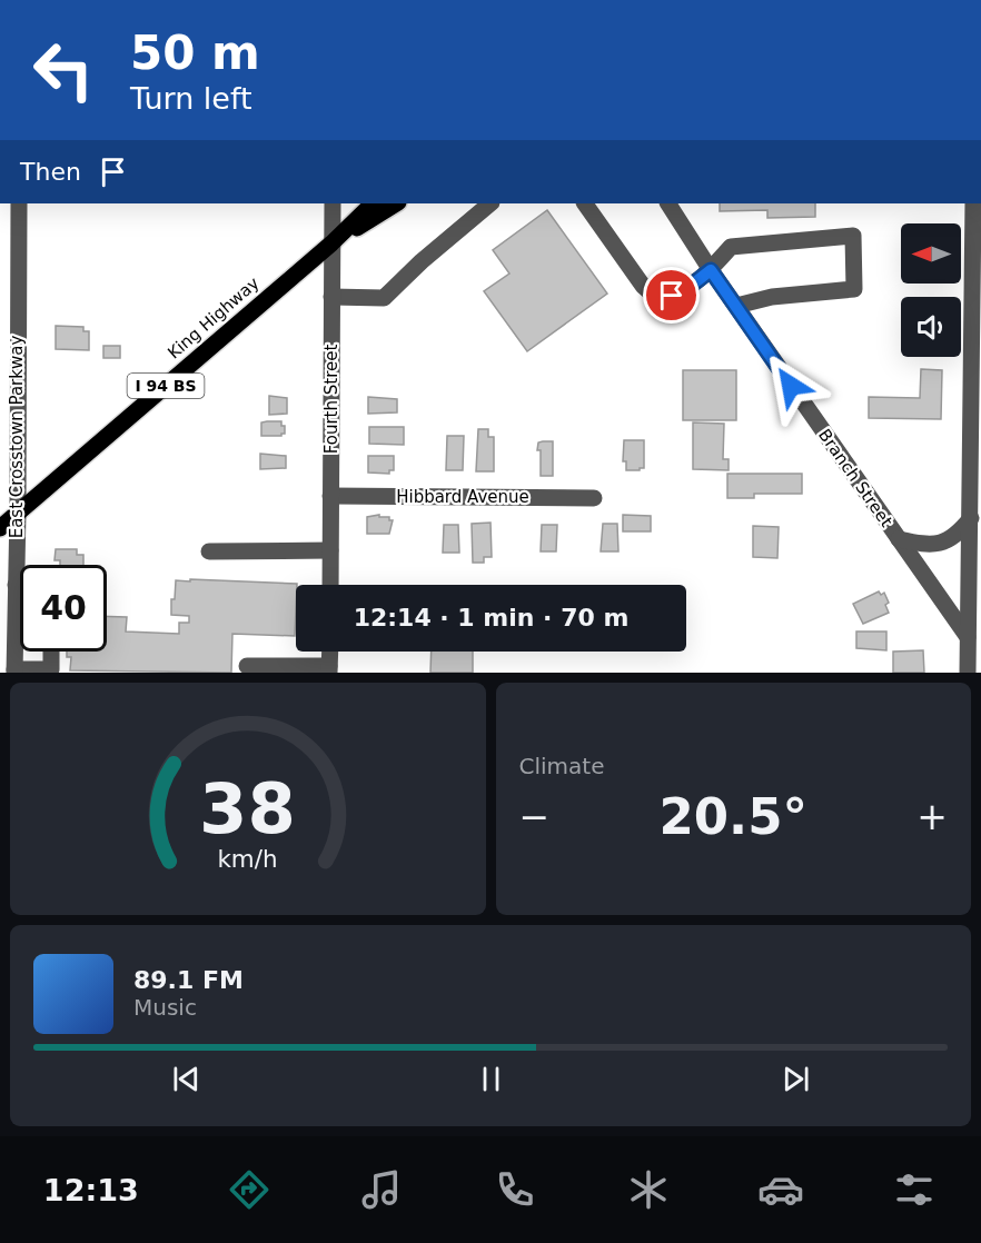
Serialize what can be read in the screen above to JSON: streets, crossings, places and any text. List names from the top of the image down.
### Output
{
  "streets": {
    "main road": ["King Highway", "I 94 BS"],
    "street": [
      "Fourth Street",
      "East Crosstown Parkway",
      "Branch Street",
      "Hibbard Avenue"
    ]
  },
  "crossings": [
    ["King Highway", "Fourth Street"],
    ["King Highway", "East Crosstown Parkway"],
    ["Fourth Street", "Hibbard Avenue"]
  ],
  "north": "left",
  "page": {
    "turn": ["50 m", "Turn left"],
    "then": "Then",
    "limit": "40",
    "trip": "12:14 · 1 min · 70 m",
    "tile": "Climate",
    "heat": ["−", "20.5°", "+"],
    "song": ["89.1 FM", "Music"],
    "tabs": "12:13",
    "gauge": ["38", "km/h"]
  }
}
